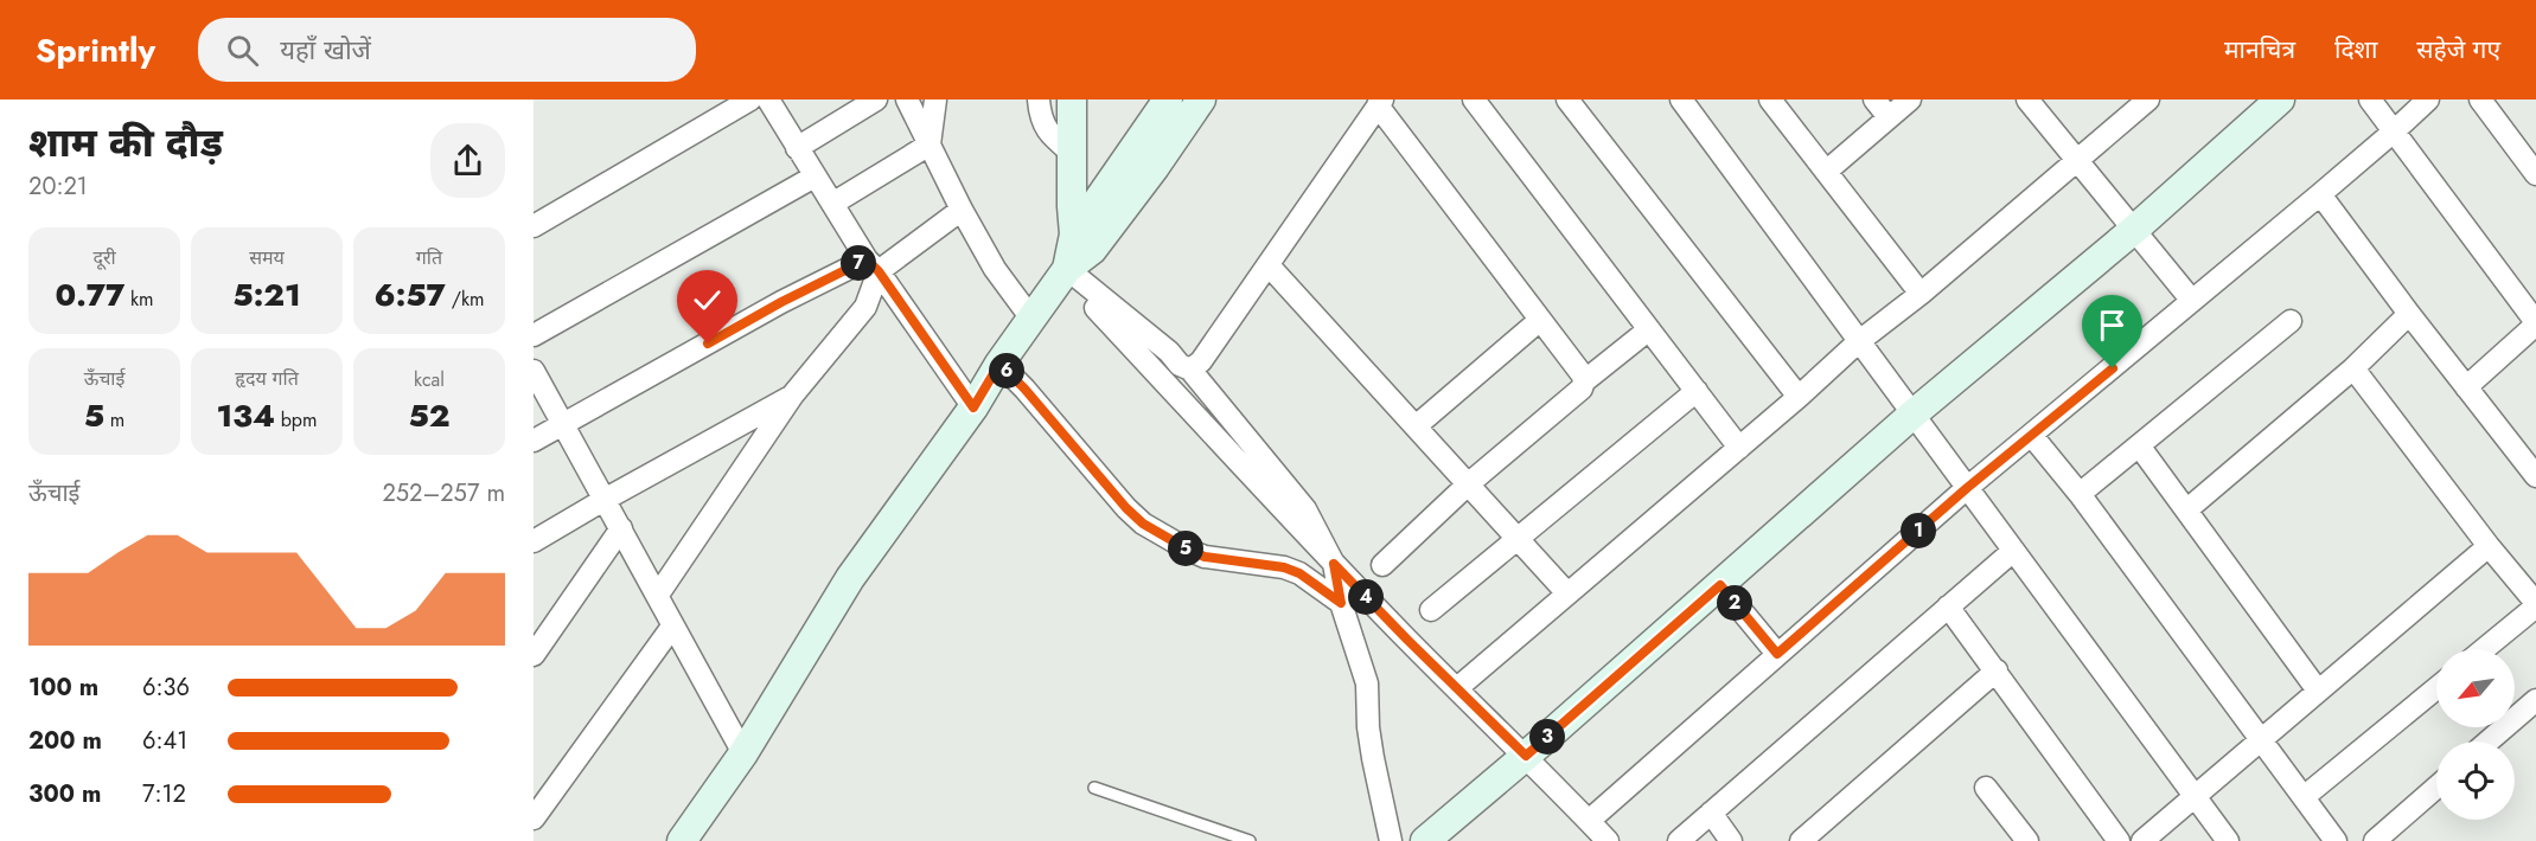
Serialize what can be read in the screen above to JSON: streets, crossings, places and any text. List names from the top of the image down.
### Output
{
  "north": "bottom left",
  "page": {
    "header": "Sprintly",
    "search": "यहाँ खोजें",
    "nav": ["मानचित्र", "दिशा", "सहेजे गए"],
    "heading": ["शाम की दौड़", "20:21"],
    "stats": [
      ["दूरी", "0.77 km"],
      ["समय", "5:21"],
      ["गति", "6:57 /km"],
      ["ऊँचाई", "5 m"],
      ["हृदय गति", "134 bpm"],
      ["kcal", "52"]
    ],
    "pins": [
      "7",
      "6",
      "1",
      "5",
      "4",
      "2",
      "3"
    ],
    "chart": ["ऊँचाई", "252–257 m"],
    "list": [
      {
        "name": "100 m",
        "note": "6:36"
      },
      {
        "name": "200 m",
        "note": "6:41"
      },
      {
        "name": "300 m",
        "note": "7:12"
      }
    ]
  }
}
